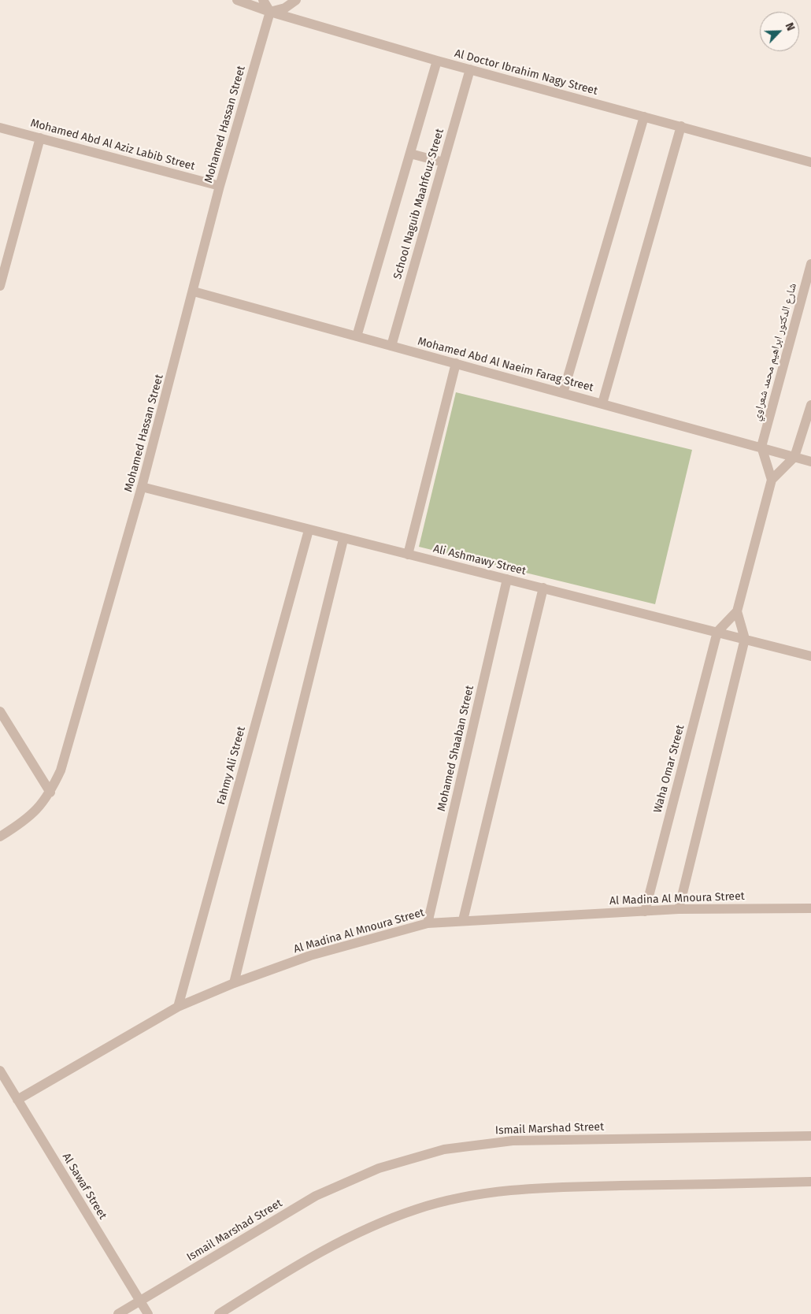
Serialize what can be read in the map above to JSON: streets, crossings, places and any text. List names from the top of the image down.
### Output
{
  "streets": {
    "street": [
      "Al Doctor Ibrahim Nagy Street",
      "Mohamed Hassan Street",
      "Mohamed Abd Al Aziz Labib Street",
      "School Naguib Maahfouz Street",
      "شارع الدكتور ابراهيم محمد شعراوي",
      "Mohamed Abd Al Naeim Farag Street",
      "Ali Ashmawy Street",
      "Mohamed Shaaban Street",
      "Fahmy Ali Street",
      "Waha Omar Street",
      "Al Madina Al Mnoura Street",
      "Ismail Marshad Street",
      "Al Sawaf Street"
    ]
  },
  "crossings": [
    ["Al Doctor Ibrahim Nagy Street", "Mohamed Hassan Street"],
    ["Al Doctor Ibrahim Nagy Street", "School Naguib Maahfouz Street"],
    ["Mohamed Hassan Street", "Mohamed Abd Al Aziz Labib Street"],
    ["Mohamed Hassan Street", "Mohamed Abd Al Naeim Farag Street"],
    ["Mohamed Hassan Street", "Ali Ashmawy Street"],
    ["School Naguib Maahfouz Street", "Mohamed Abd Al Naeim Farag Street"],
    ["شارع الدكتور ابراهيم محمد شعراوي", "Mohamed Abd Al Naeim Farag Street"],
    ["Ali Ashmawy Street", "Mohamed Shaaban Street"],
    ["Ali Ashmawy Street", "Fahmy Ali Street"],
    ["Ali Ashmawy Street", "Waha Omar Street"],
    ["Mohamed Shaaban Street", "Al Madina Al Mnoura Street"],
    ["Fahmy Ali Street", "Al Madina Al Mnoura Street"],
    ["Waha Omar Street", "Al Madina Al Mnoura Street"],
    ["Al Madina Al Mnoura Street", "Al Sawaf Street"],
    ["Ismail Marshad Street", "Al Sawaf Street"]
  ],
  "north": "top right"
}
